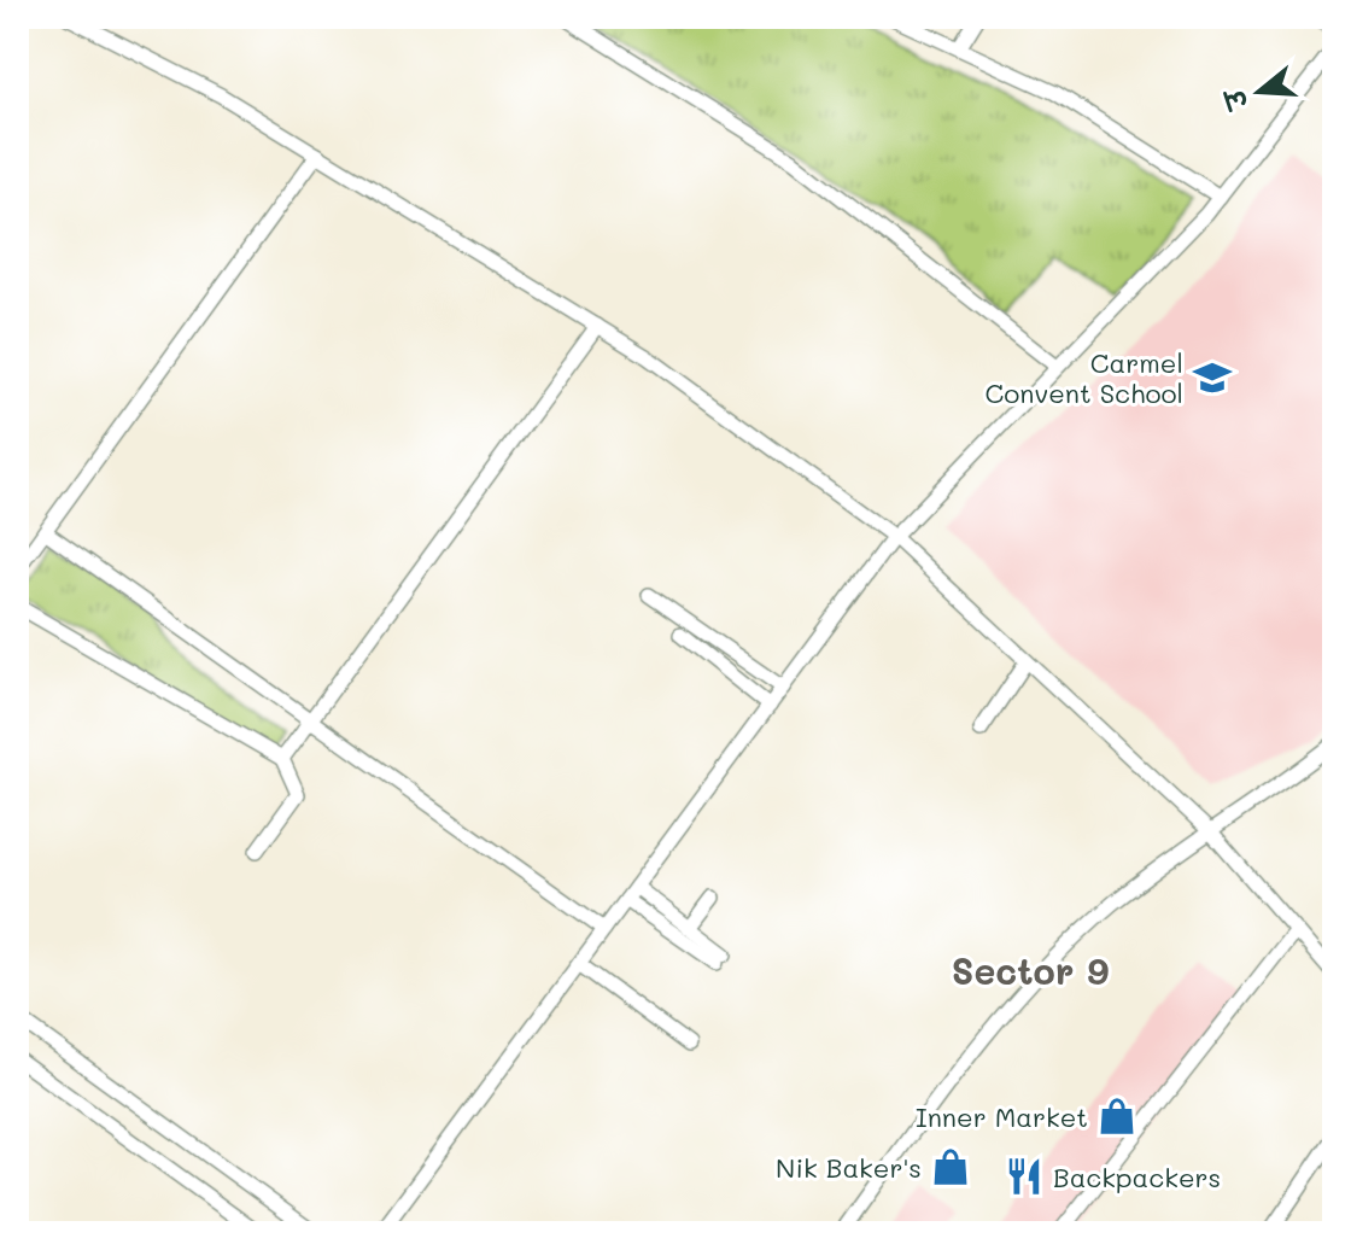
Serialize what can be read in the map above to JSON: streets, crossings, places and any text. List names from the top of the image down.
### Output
{
  "districts": ["Sector 9"],
  "places": {
    "school or university": ["Carmel Convent School"],
    "shop": ["Inner Market", "Nik Baker's"],
    "restaurant": ["Backpackers"]
  },
  "north": "left"
}
